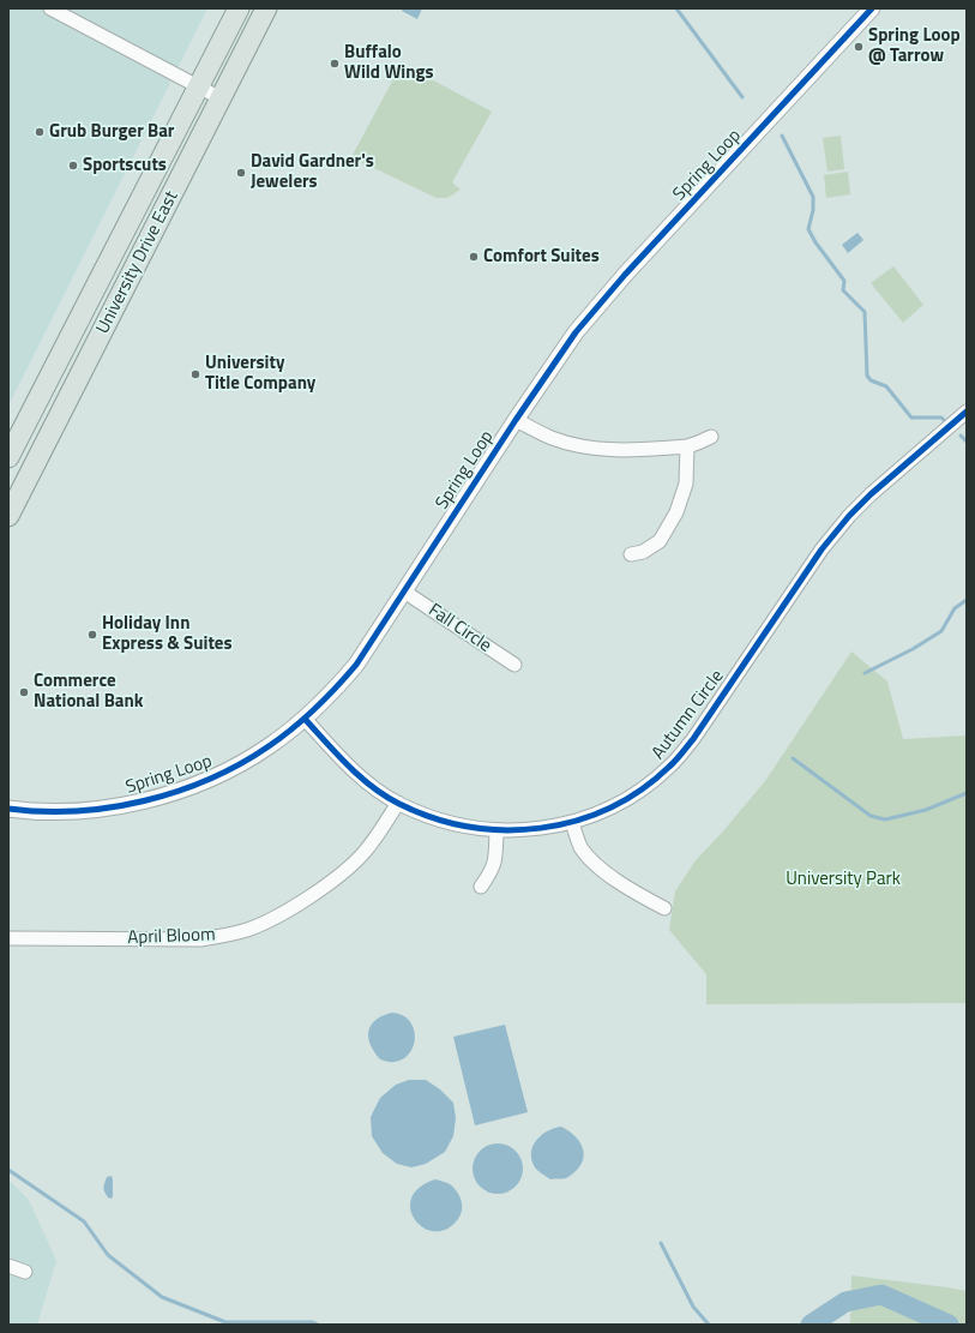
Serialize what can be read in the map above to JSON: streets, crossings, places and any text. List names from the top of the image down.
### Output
{
  "streets": {
    "main road": ["University Drive East"],
    "street": [
      "Spring Loop",
      "Fall Circle",
      "Autumn Circle",
      "April Bloom"
    ]
  },
  "crossings": [
    ["Spring Loop", "Fall Circle"],
    ["Spring Loop", "Autumn Circle"],
    ["Autumn Circle", "April Bloom"]
  ],
  "parks": ["University Park"],
  "places": [
    "Spring Loop @ Tarrow",
    "Buffalo Wild Wings",
    "Grub Burger Bar",
    "Sportscuts",
    "David Gardner's Jewelers",
    "Comfort Suites",
    "University Title Company",
    "Holiday Inn Express & Suites",
    "Commerce National Bank"
  ]
}
